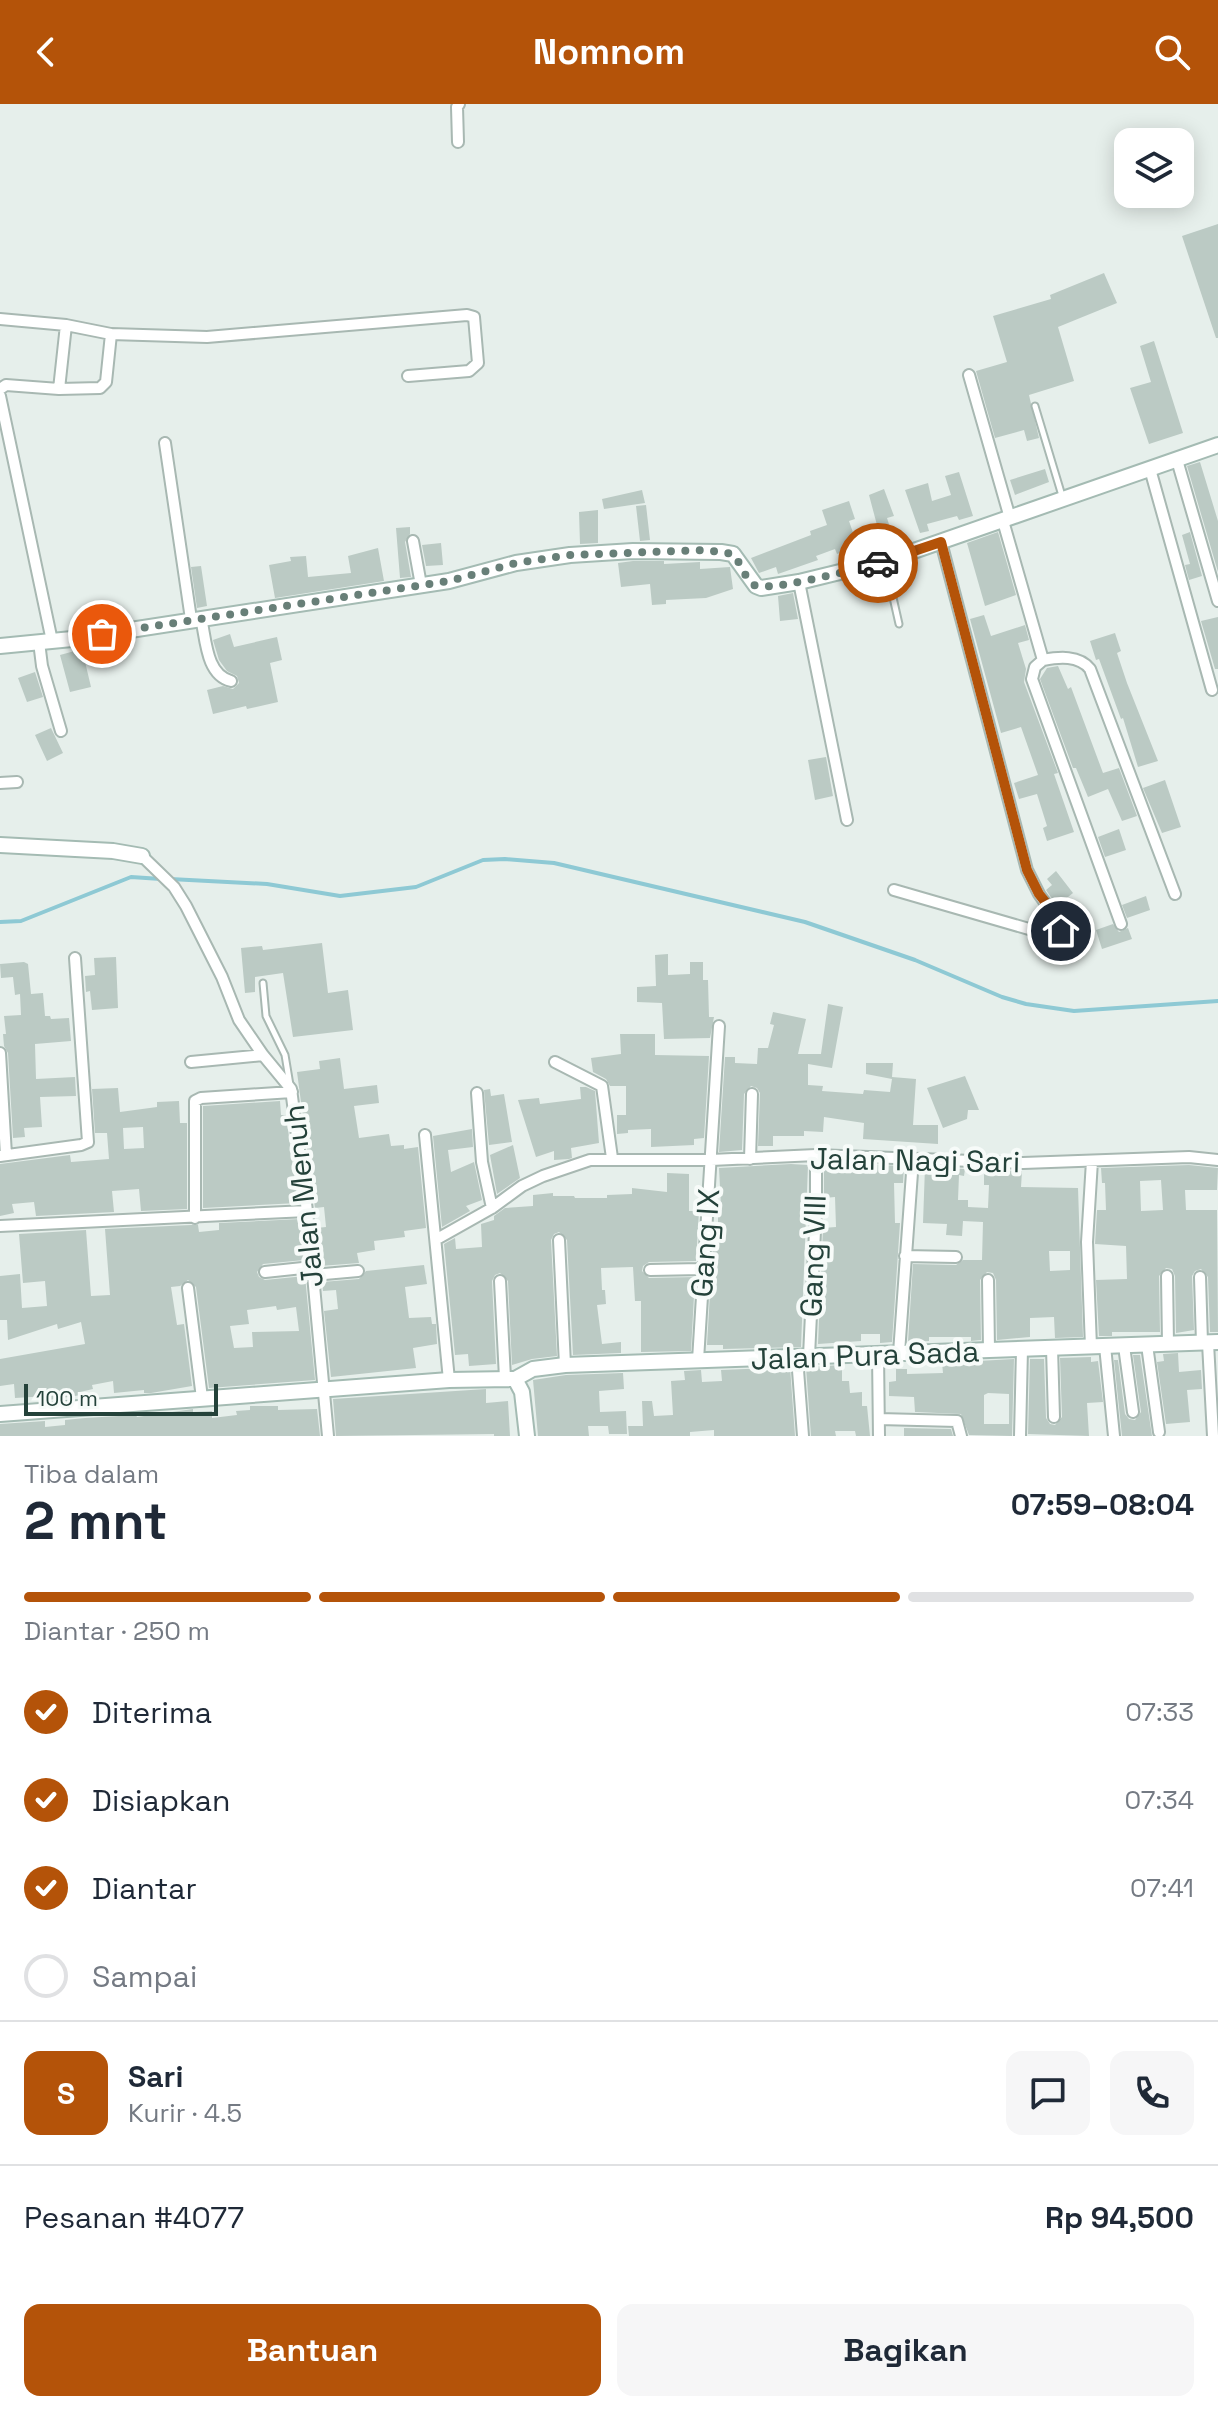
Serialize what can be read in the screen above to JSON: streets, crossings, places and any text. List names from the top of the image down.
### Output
{
  "streets": {
    "street": [
      "Jalan Nagi Sari",
      "Jalan Menuh",
      "Gang IX",
      "Gang VIII",
      "Jalan Pura Sada"
    ]
  },
  "crossings": [
    ["Jalan Nagi Sari", "Gang IX"],
    ["Jalan Nagi Sari", "Gang VIII"],
    ["Jalan Menuh", "Jalan Pura Sada"],
    ["Gang IX", "Jalan Pura Sada"],
    ["Gang VIII", "Jalan Pura Sada"]
  ],
  "scale_bar": "100 m",
  "page": {
    "header": "Nomnom",
    "scale": "100 m",
    "heading": ["2 mnt", "Tiba dalam", "07:59–08:04"],
    "panel": [
      "Sari",
      "Kurir · 4.5",
      "Pesanan #4077",
      "Rp 94,500"
    ],
    "bar": "Diantar · 250 m",
    "list": [
      ["Diterima", "07:33"],
      ["Disiapkan", "07:34"],
      ["Diantar", "07:41"],
      "Sampai"
    ],
    "round": "S",
    "buttons": ["Bantuan", "Bagikan"]
  }
}
